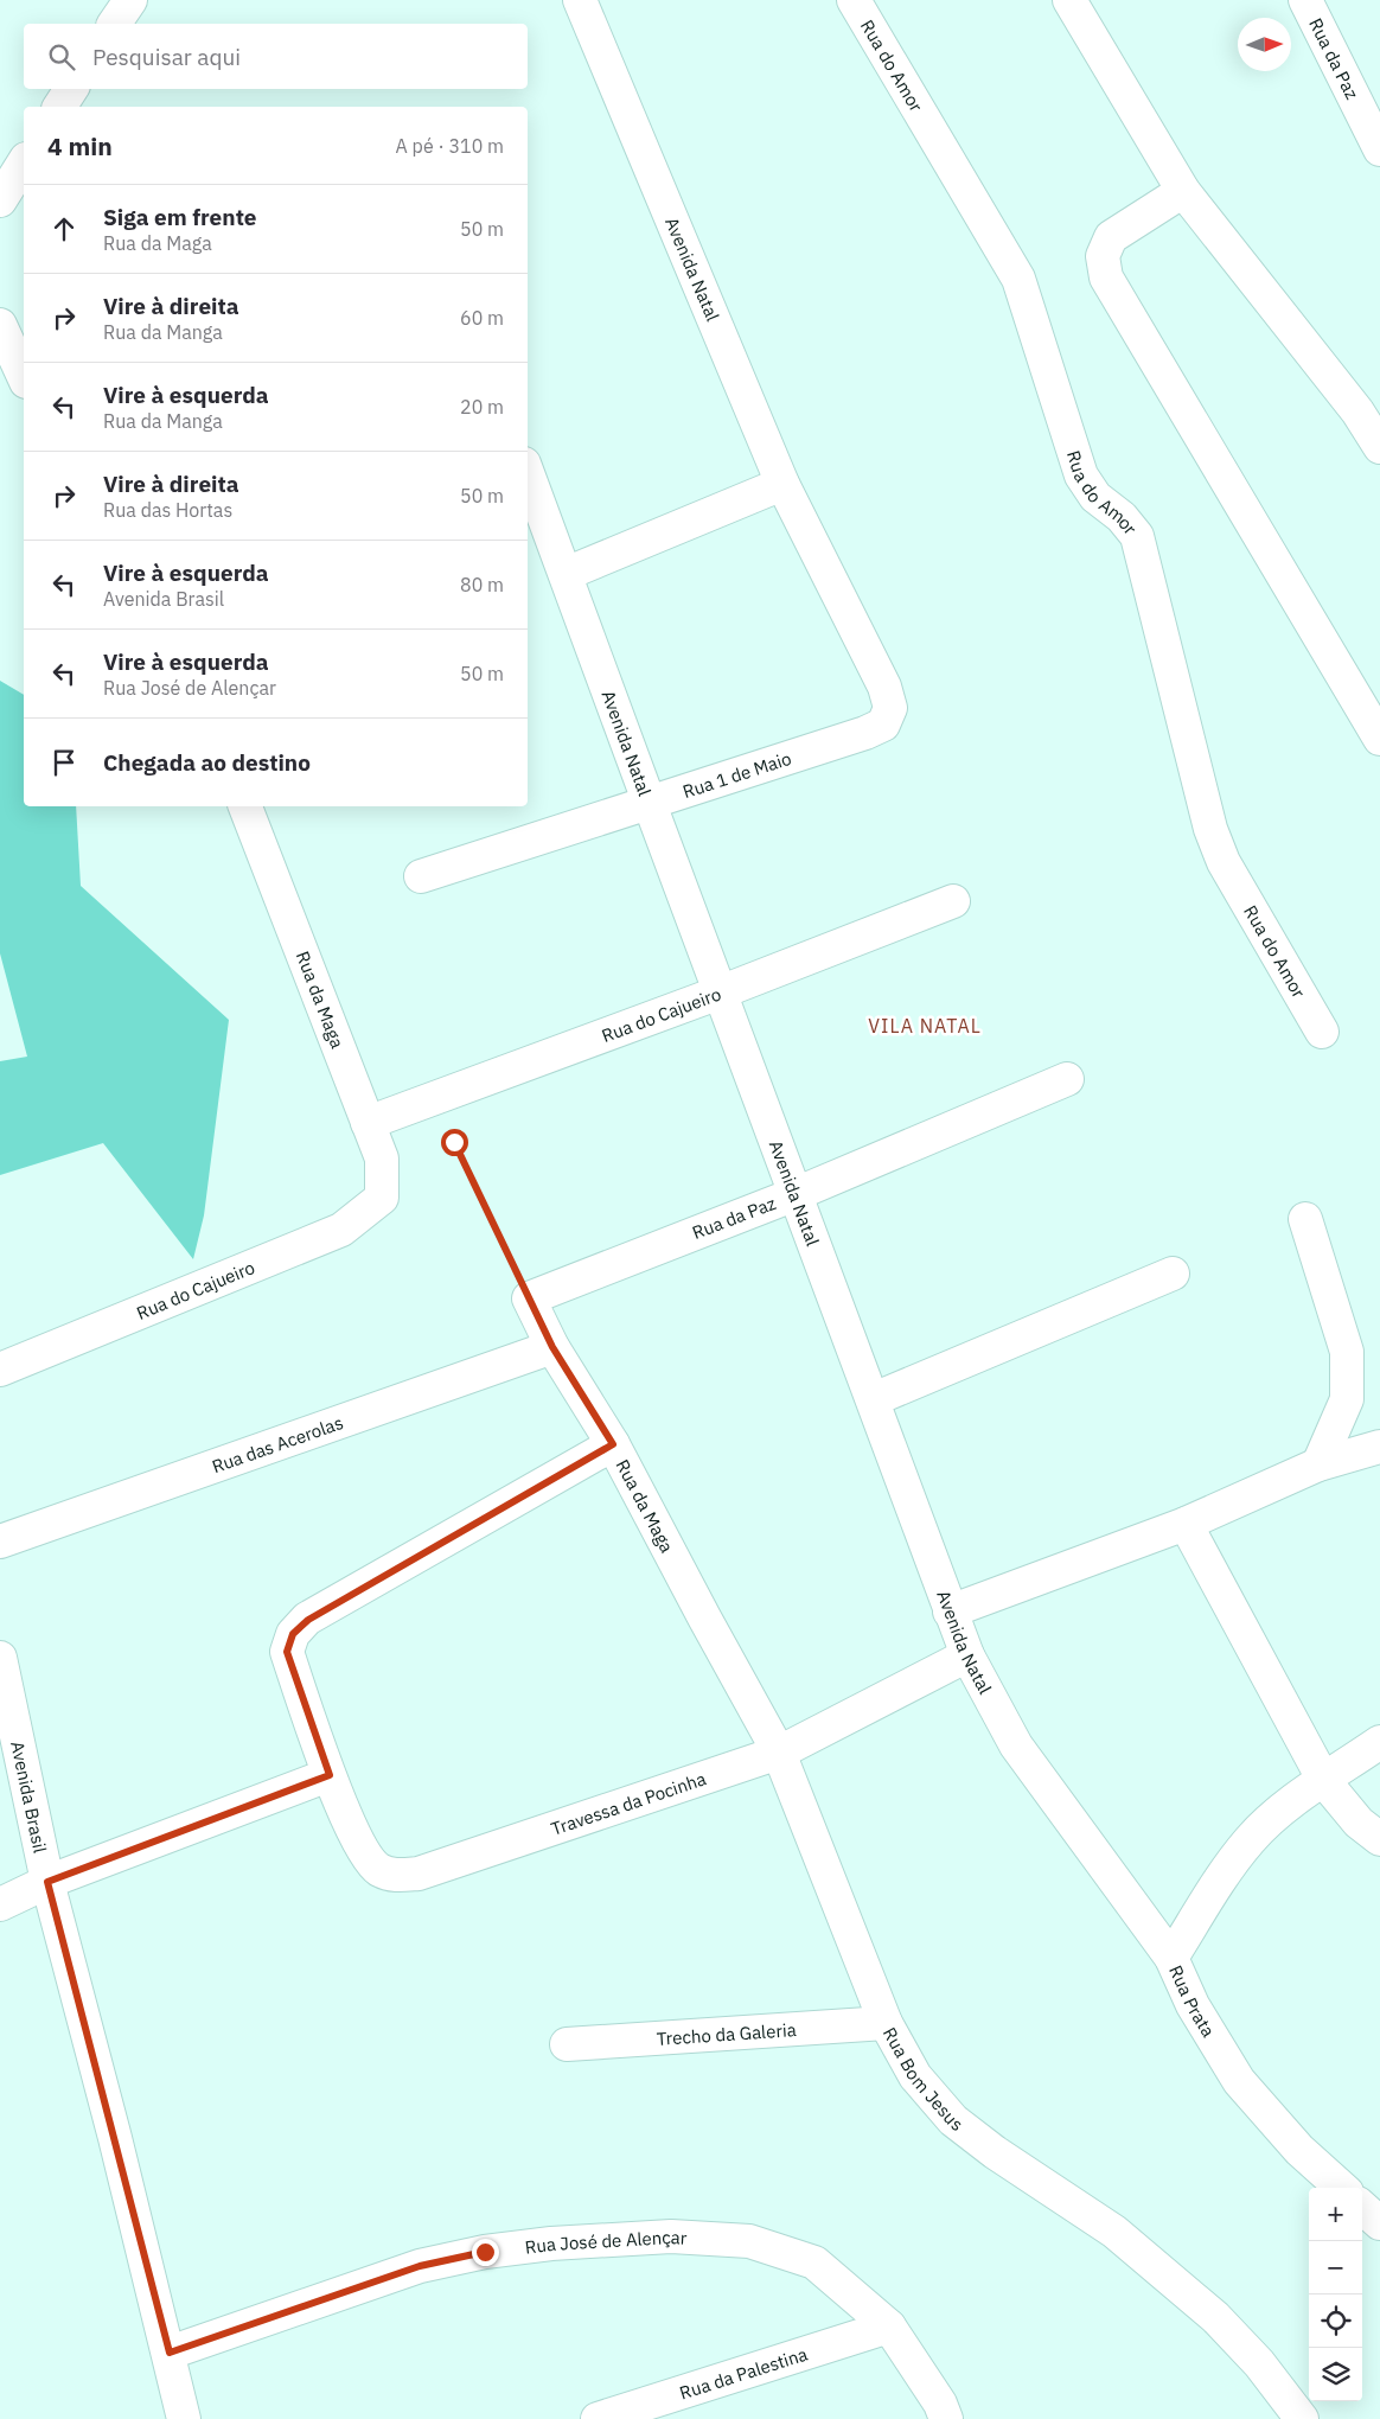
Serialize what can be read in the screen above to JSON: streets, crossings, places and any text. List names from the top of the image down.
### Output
{
  "streets": {
    "street": [
      "Rua da Paz",
      "Rua do Amor",
      "Avenida Natal",
      "Rua 1 de Maio",
      "Rua da Maga",
      "Rua do Cajueiro",
      "Rua das Acerolas",
      "Avenida Brasil",
      "Travessa da Pocinha",
      "Rua Prata",
      "Trecho da Galeria",
      "Rua Bom Jesus",
      "Rua José de Alençar",
      "Rua da Palestina"
    ]
  },
  "crossings": [
    ["Rua da Paz", "Avenida Natal"],
    ["Rua da Paz", "Rua da Maga"],
    ["Avenida Natal", "Rua 1 de Maio"],
    ["Avenida Natal", "Rua do Cajueiro"],
    ["Avenida Natal", "Travessa da Pocinha"],
    ["Avenida Natal", "Rua Prata"],
    ["Rua da Maga", "Rua do Cajueiro"],
    ["Rua da Maga", "Rua das Acerolas"],
    ["Rua da Maga", "Travessa da Pocinha"],
    ["Rua da Maga", "Rua Bom Jesus"],
    ["Avenida Brasil", "Rua José de Alençar"],
    ["Travessa da Pocinha", "Rua Bom Jesus"],
    ["Trecho da Galeria", "Rua Bom Jesus"],
    ["Rua José de Alençar", "Rua da Palestina"]
  ],
  "districts": ["VILA NATAL"],
  "north": "right",
  "page": {
    "search": "Pesquisar aqui",
    "heading": ["4 min", "A pé · 310 m"],
    "list": [
      ["Siga em frente", "Rua da Maga", "50 m"],
      ["Vire à direita", "Rua da Manga", "60 m"],
      ["Vire à esquerda", "Rua da Manga", "20 m"],
      ["Vire à direita", "Rua das Hortas", "50 m"],
      ["Vire à esquerda", "Avenida Brasil", "80 m"],
      ["Vire à esquerda", "Rua José de Alençar", "50 m"],
      "Chegada ao destino"
    ],
    "map_buttons": ["+", "−"]
  }
}
